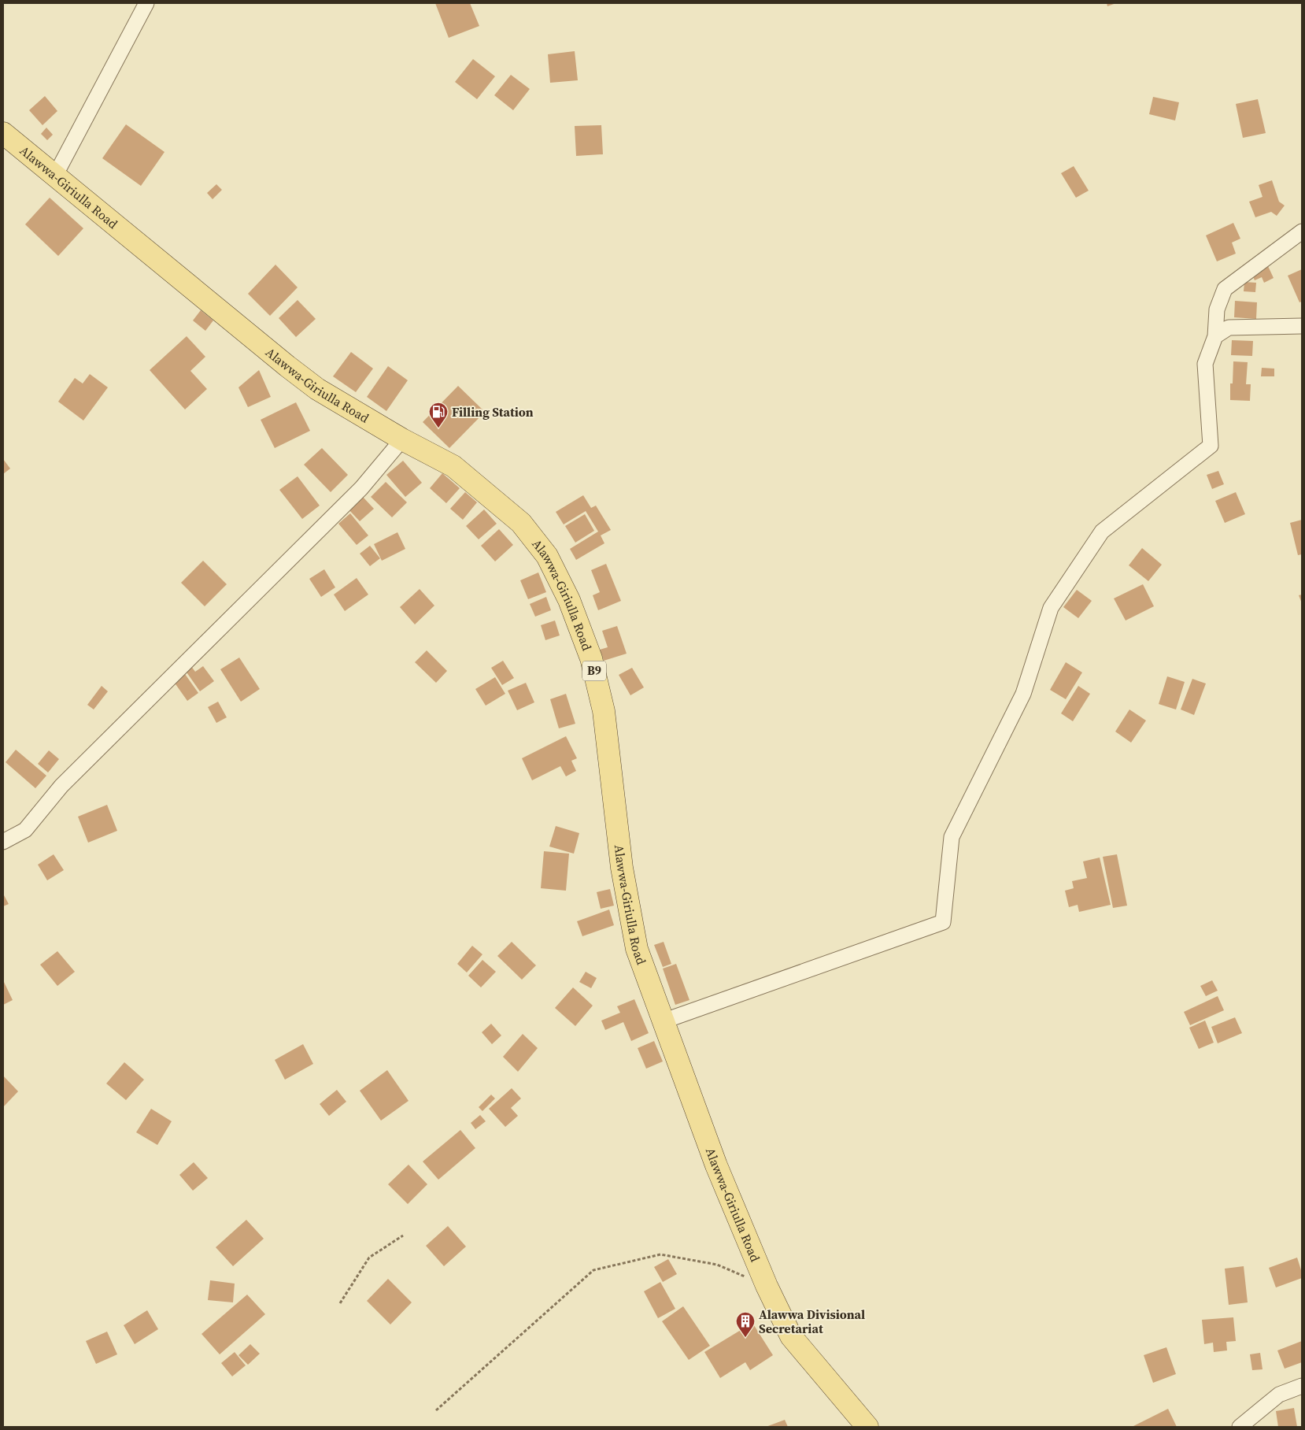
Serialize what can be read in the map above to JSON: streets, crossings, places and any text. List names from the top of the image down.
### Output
{
  "streets": {
    "main road": ["Alawwa-Giriulla Road", "B9"]
  },
  "places": {
    "fuel station": ["Filling Station"],
    "building": ["Alawwa Divisional Secretariat"]
  }
}
